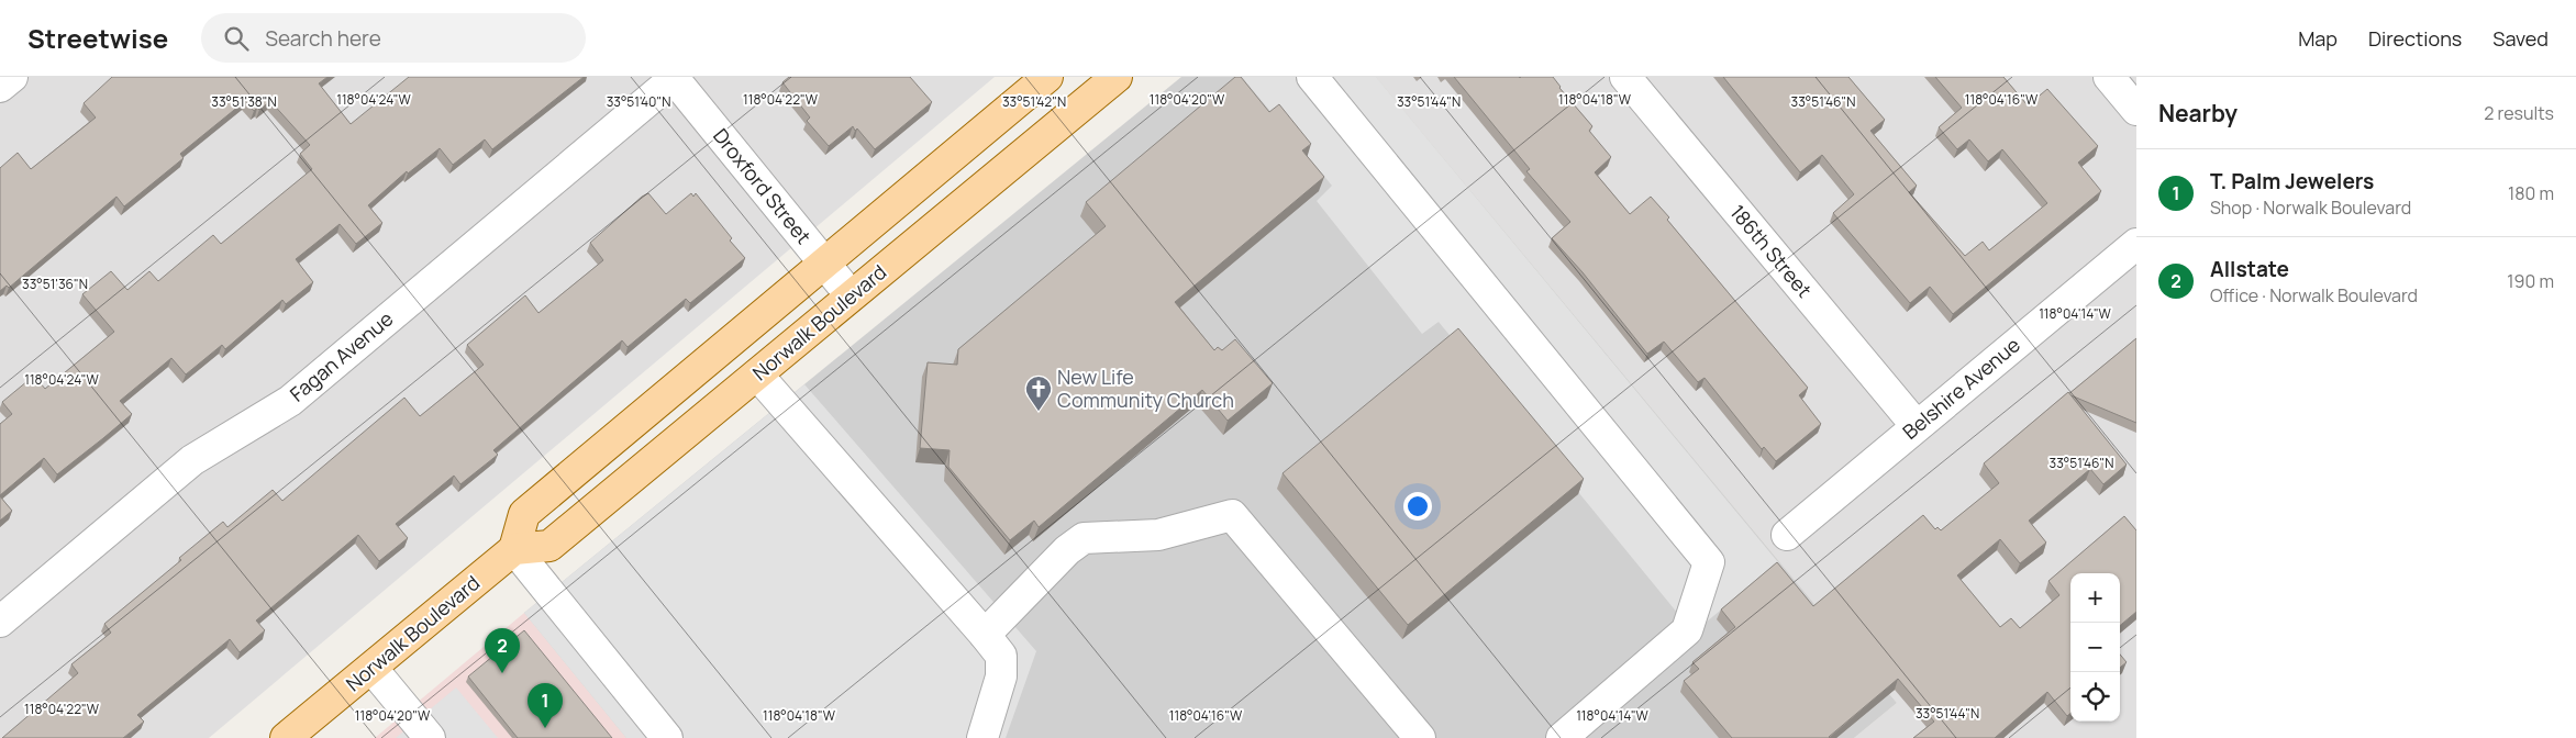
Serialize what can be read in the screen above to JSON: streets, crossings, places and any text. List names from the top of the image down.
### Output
{
  "streets": {
    "main road": ["Norwalk Boulevard"],
    "street": [
      "Droxford Street",
      "186th Street",
      "Fagan Avenue",
      "Belshire Avenue"
    ]
  },
  "crossings": [
    ["Droxford Street", "Norwalk Boulevard"],
    ["Droxford Street", "Fagan Avenue"],
    ["186th Street", "Belshire Avenue"]
  ],
  "places": {
    "church": ["New Life Community Church"]
  },
  "page": {
    "header": "Streetwise",
    "search": "Search here",
    "nav": ["Map", "Directions", "Saved"],
    "heading": ["Nearby", "2 results"],
    "list": [
      {
        "mark": "1",
        "name": "T. Palm Jewelers",
        "note": "Shop · Norwalk Boulevard",
        "value": "180 m"
      },
      {
        "mark": "2",
        "name": "Allstate",
        "note": "Office · Norwalk Boulevard",
        "value": "190 m"
      }
    ],
    "map_buttons": ["+", "−"],
    "pins": ["2", "1"]
  },
  "coordinates": [
    "118°04'24\"W",
    "118°04'22\"W",
    "118°04'16\"W",
    "118°04'20\"W",
    "118°04'18\"W",
    "33°51'38\"N",
    "33°51'40\"N",
    "33°51'42\"N",
    "33°51'44\"N",
    "33°51'46\"N",
    "33°51'36\"N",
    "118°04'14\"W"
  ]
}
